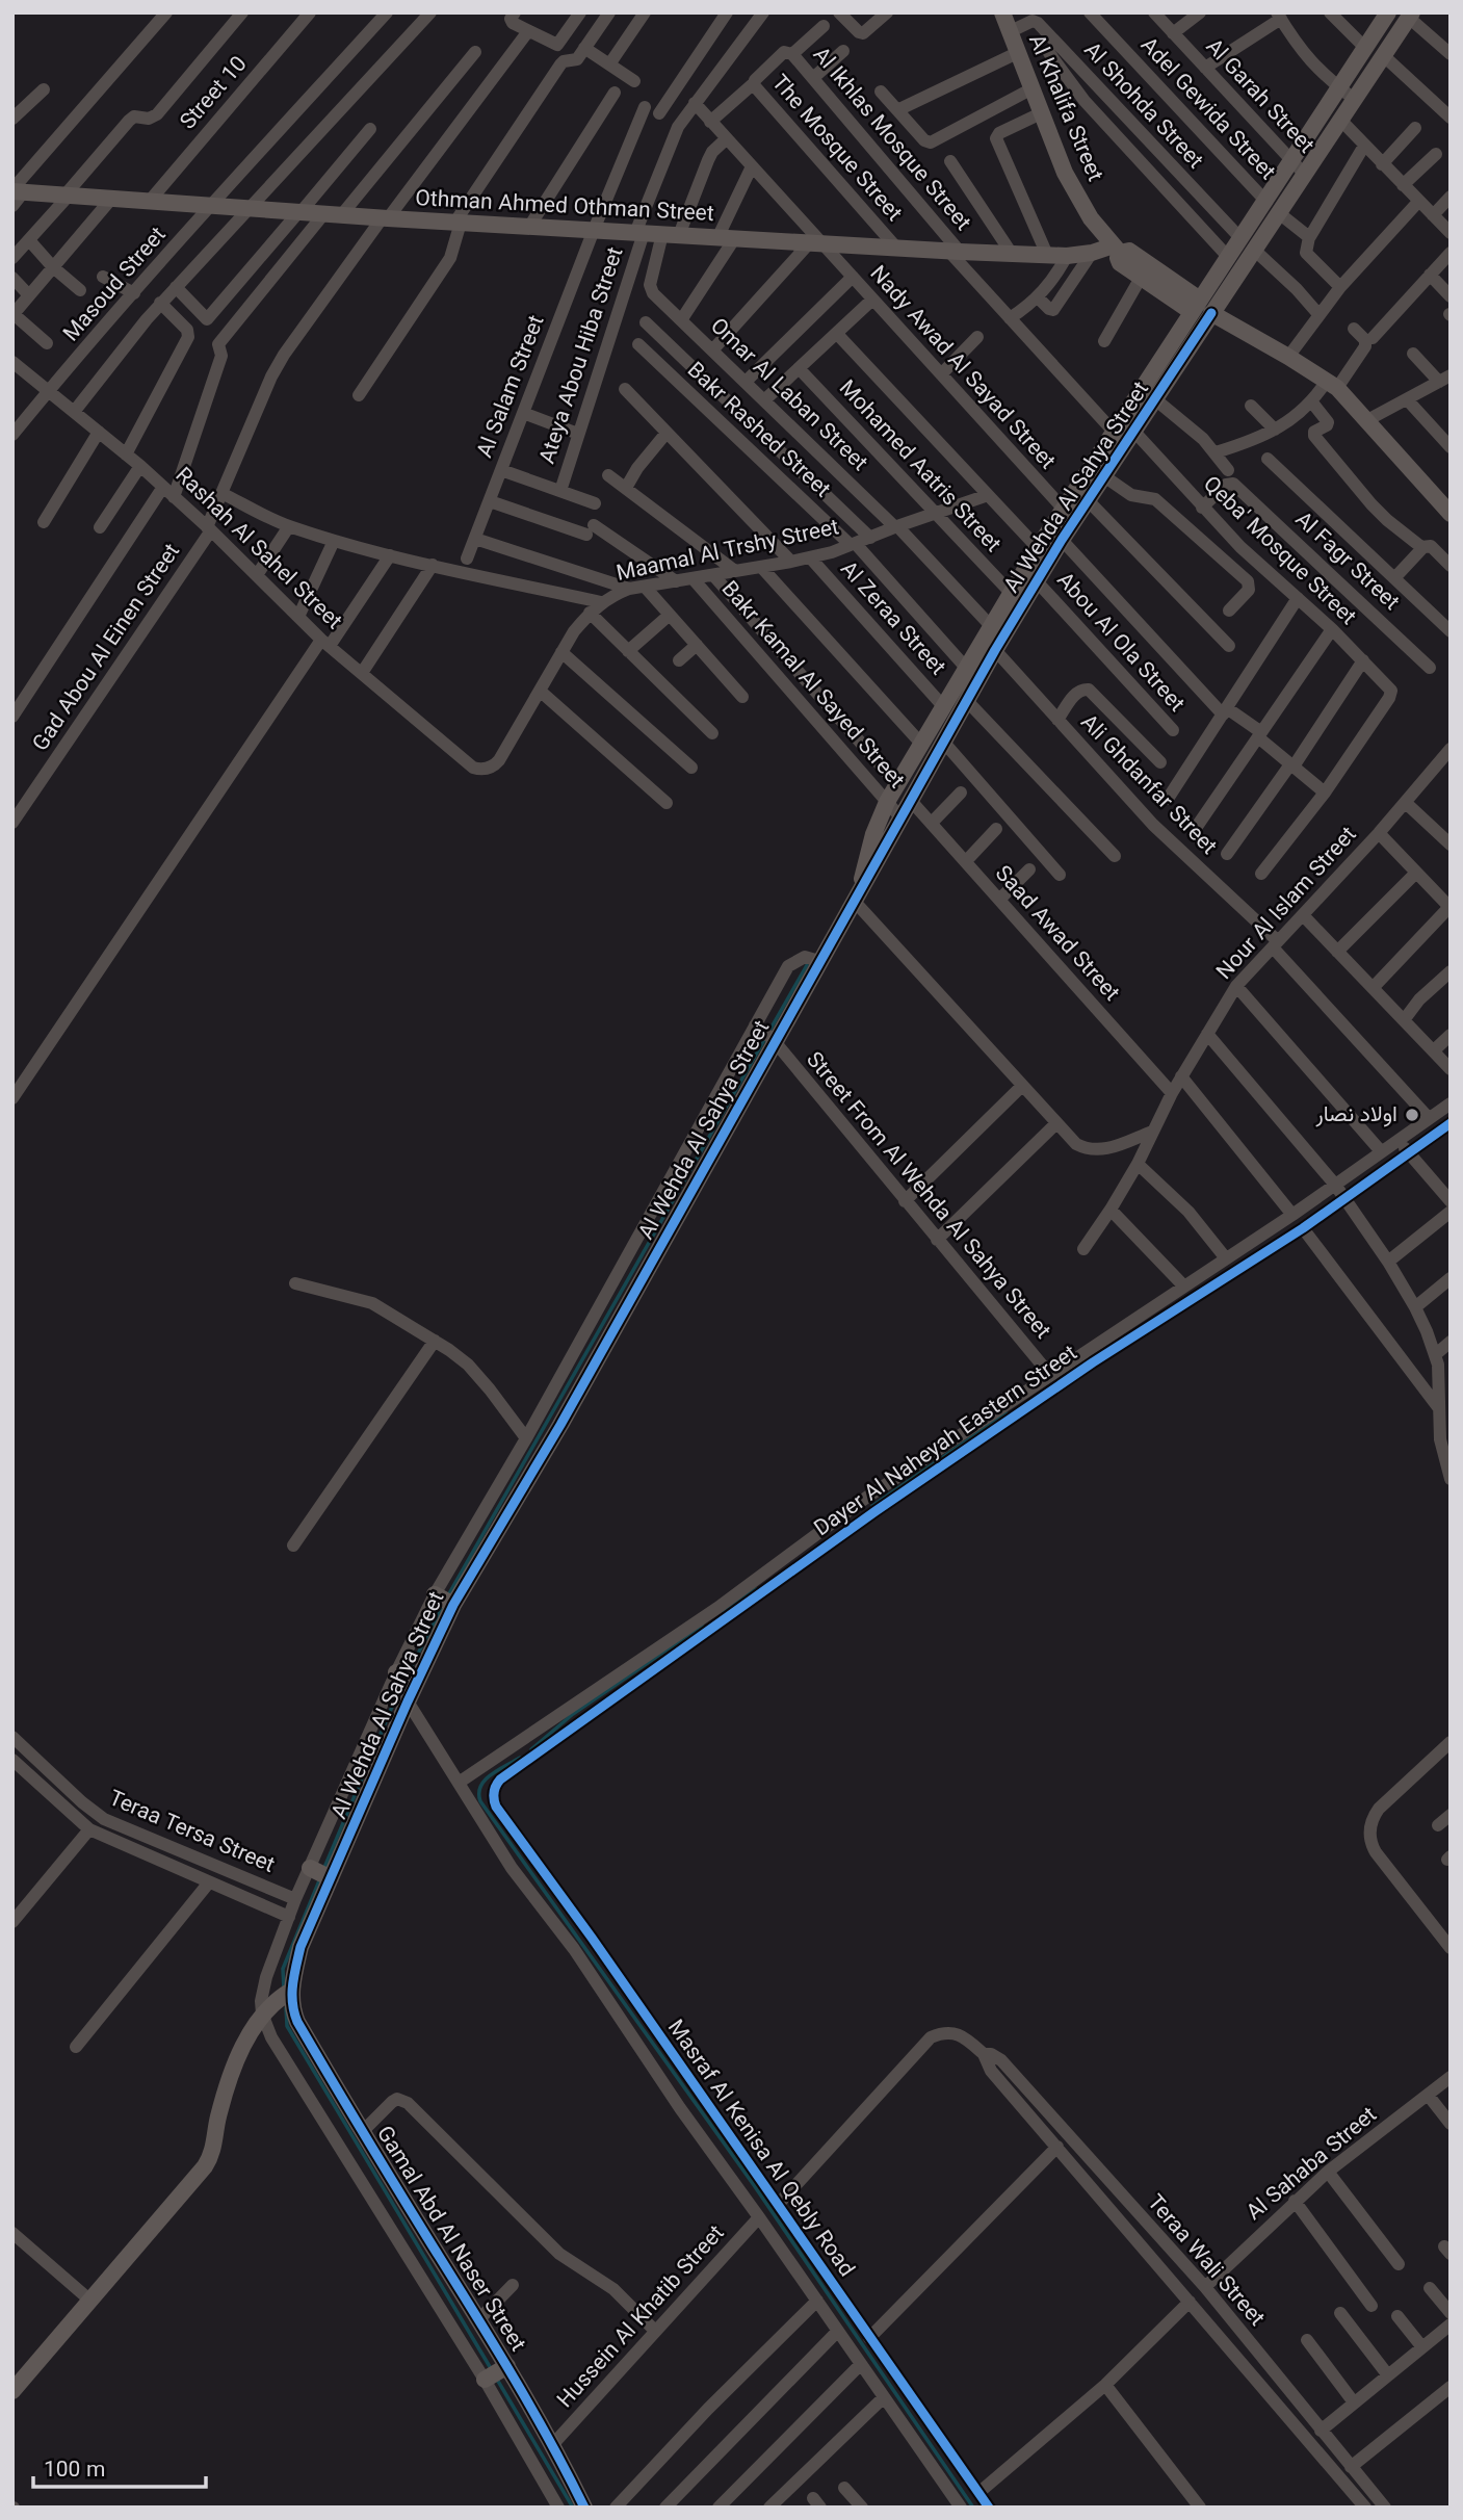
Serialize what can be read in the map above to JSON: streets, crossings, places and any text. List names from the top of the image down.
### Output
{
  "streets": {
    "street": [
      "Street 10",
      "Al Garah Street",
      "Al Shohda Street",
      "Al Khalifa Street",
      "Adel Gewida Street",
      "Al Ikhlas Mosque Street",
      "The Mosque Street",
      "Othman Ahmed Othman Street",
      "Masoud Street",
      "Ateya Abou Hiba Street",
      "Nady Awad Al Sayad Street",
      "Al Salam Street",
      "Omar Al Laban Street",
      "Bakr Rashed Street",
      "Mohamed Aatris Street",
      "Al Wehda Al Sahya Street",
      "Rashah Al Sahel Street",
      "Maamal Al Trshy Street",
      "Qeba' Mosque Street",
      "Al Fagr Street",
      "Al Zeraa Street",
      "Abou Al Ola Street",
      "Gad Abou Al Einen Street",
      "Bakr Kamal Al Sayed Street",
      "Ali Ghdanfar Street",
      "Nour Al Islam Street",
      "Saad Awad Street",
      "Street From Al Wehda Al Sahya Street",
      "Dayer Al Naheyah Eastern Street",
      "Teraa Tersa Street",
      "Masraf Al Kenisa Al Qebly Road",
      "Al Sahaba Street",
      "Gamal Abd Al Naser Street",
      "Teraa Wali Street",
      "Hussein Al Khatib Street"
    ]
  },
  "crossings": [
    ["Street 10", "Othman Ahmed Othman Street"],
    ["Al Garah Street", "Al Wehda Al Sahya Street"],
    ["Al Shohda Street", "Al Khalifa Street"],
    ["Al Shohda Street", "Al Wehda Al Sahya Street"],
    ["Al Khalifa Street", "Othman Ahmed Othman Street"],
    ["Al Khalifa Street", "Al Wehda Al Sahya Street"],
    ["Adel Gewida Street", "Al Wehda Al Sahya Street"],
    ["Al Ikhlas Mosque Street", "The Mosque Street"],
    ["Al Ikhlas Mosque Street", "Othman Ahmed Othman Street"],
    ["Al Ikhlas Mosque Street", "Al Wehda Al Sahya Street"],
    ["The Mosque Street", "Othman Ahmed Othman Street"],
    ["Othman Ahmed Othman Street", "Masoud Street"],
    ["Othman Ahmed Othman Street", "Ateya Abou Hiba Street"],
    ["Othman Ahmed Othman Street", "Nady Awad Al Sayad Street"],
    ["Othman Ahmed Othman Street", "Al Salam Street"],
    ["Othman Ahmed Othman Street", "Omar Al Laban Street"],
    ["Othman Ahmed Othman Street", "Gad Abou Al Einen Street"],
    ["Masoud Street", "Rashah Al Sahel Street"],
    ["Ateya Abou Hiba Street", "Nady Awad Al Sayad Street"],
    ["Nady Awad Al Sayad Street", "Al Wehda Al Sahya Street"],
    ["Omar Al Laban Street", "Al Wehda Al Sahya Street"],
    ["Omar Al Laban Street", "Maamal Al Trshy Street"],
    ["Bakr Rashed Street", "Al Wehda Al Sahya Street"],
    ["Bakr Rashed Street", "Maamal Al Trshy Street"],
    ["Bakr Rashed Street", "Ali Ghdanfar Street"],
    ["Mohamed Aatris Street", "Al Wehda Al Sahya Street"],
    ["Mohamed Aatris Street", "Maamal Al Trshy Street"],
    ["Al Wehda Al Sahya Street", "Qeba' Mosque Street"],
    ["Al Wehda Al Sahya Street", "Al Zeraa Street"],
    ["Al Wehda Al Sahya Street", "Abou Al Ola Street"],
    ["Al Wehda Al Sahya Street", "Bakr Kamal Al Sayed Street"],
    ["Al Wehda Al Sahya Street", "Ali Ghdanfar Street"],
    ["Al Wehda Al Sahya Street", "Saad Awad Street"],
    ["Al Wehda Al Sahya Street", "Street From Al Wehda Al Sahya Street"],
    ["Al Wehda Al Sahya Street", "Teraa Tersa Street"],
    ["Al Wehda Al Sahya Street", "Masraf Al Kenisa Al Qebly Road"],
    ["Al Wehda Al Sahya Street", "Gamal Abd Al Naser Street"],
    ["Rashah Al Sahel Street", "Maamal Al Trshy Street"],
    ["Rashah Al Sahel Street", "Gad Abou Al Einen Street"],
    ["Maamal Al Trshy Street", "Al Zeraa Street"],
    ["Maamal Al Trshy Street", "Bakr Kamal Al Sayed Street"],
    ["Qeba' Mosque Street", "Al Fagr Street"],
    ["Ali Ghdanfar Street", "Nour Al Islam Street"],
    ["Ali Ghdanfar Street", "Dayer Al Naheyah Eastern Street"],
    ["Nour Al Islam Street", "Saad Awad Street"],
    ["Street From Al Wehda Al Sahya Street", "Dayer Al Naheyah Eastern Street"],
    ["Dayer Al Naheyah Eastern Street", "Masraf Al Kenisa Al Qebly Road"],
    ["Masraf Al Kenisa Al Qebly Road", "Teraa Wali Street"],
    ["Masraf Al Kenisa Al Qebly Road", "Hussein Al Khatib Street"],
    ["Al Sahaba Street", "Teraa Wali Street"],
    ["Gamal Abd Al Naser Street", "Hussein Al Khatib Street"]
  ],
  "places": ["اولاد نصار"],
  "scale_bar": "100 m"
}
